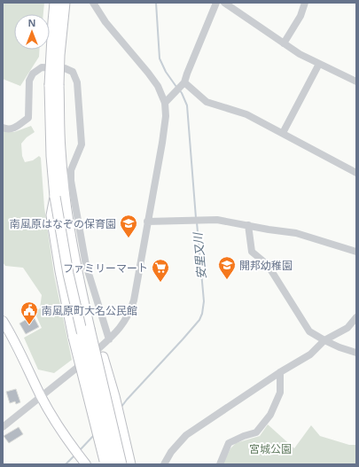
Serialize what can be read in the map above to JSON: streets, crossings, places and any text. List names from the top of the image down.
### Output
{
  "water": ["安里又川"],
  "parks": ["宮城公園"],
  "places": {
    "school or university": ["南風原はなぞの保育園", "開邦幼稚園"],
    "supermarket": ["ファミリーマート"],
    "public building": ["南風原町大名公民館"]
  },
  "north": "top"
}
